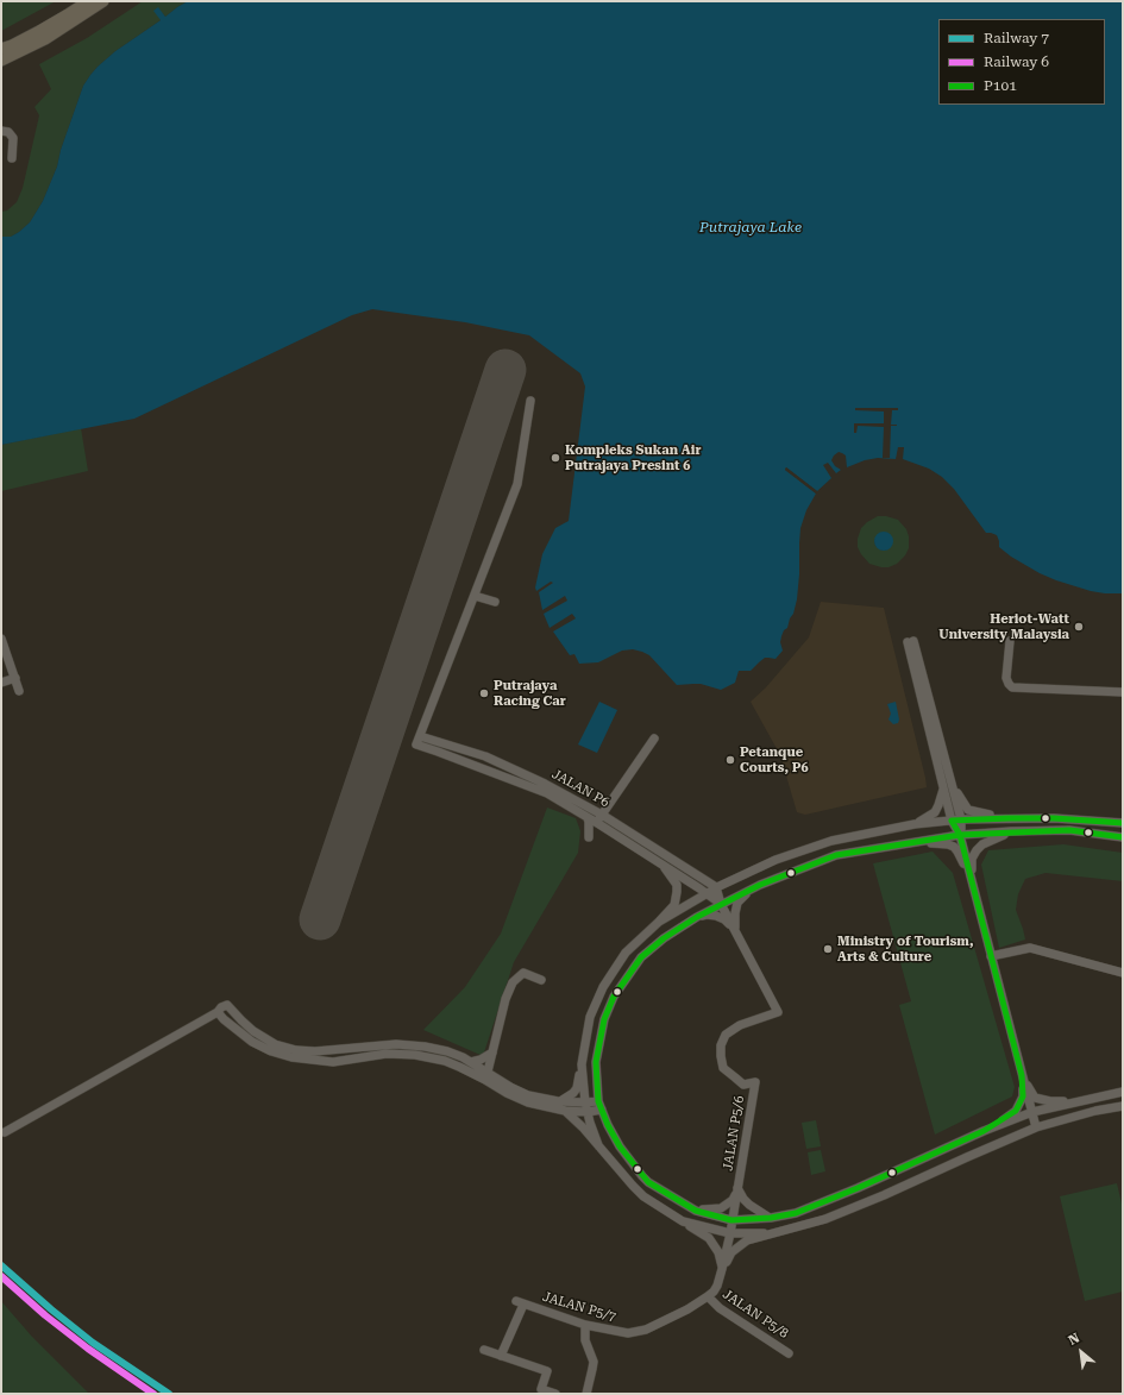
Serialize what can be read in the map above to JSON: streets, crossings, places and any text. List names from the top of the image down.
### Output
{
  "streets": {
    "street": [
      "JALAN P6",
      "JALAN P5/6",
      "JALAN P5/7",
      "JALAN P5/8"
    ]
  },
  "crossings": [
    ["JALAN P6", "JALAN P5/6"],
    ["JALAN P5/6", "JALAN P5/7"],
    ["JALAN P5/7", "JALAN P5/8"]
  ],
  "water": ["Putrajaya Lake"],
  "places": [
    "Kompleks Sukan Air Putrajaya Presint 6",
    "Heriot-Watt University Malaysia",
    "Putrajaya Racing Car",
    "Petanque Courts, P6",
    "Ministry of Tourism, Arts & Culture"
  ],
  "lines": ["transit line P101", "rail line 7", "rail line 6"],
  "legend": ["Railway 7", "Railway 6", "P101"],
  "north": "top left"
}
